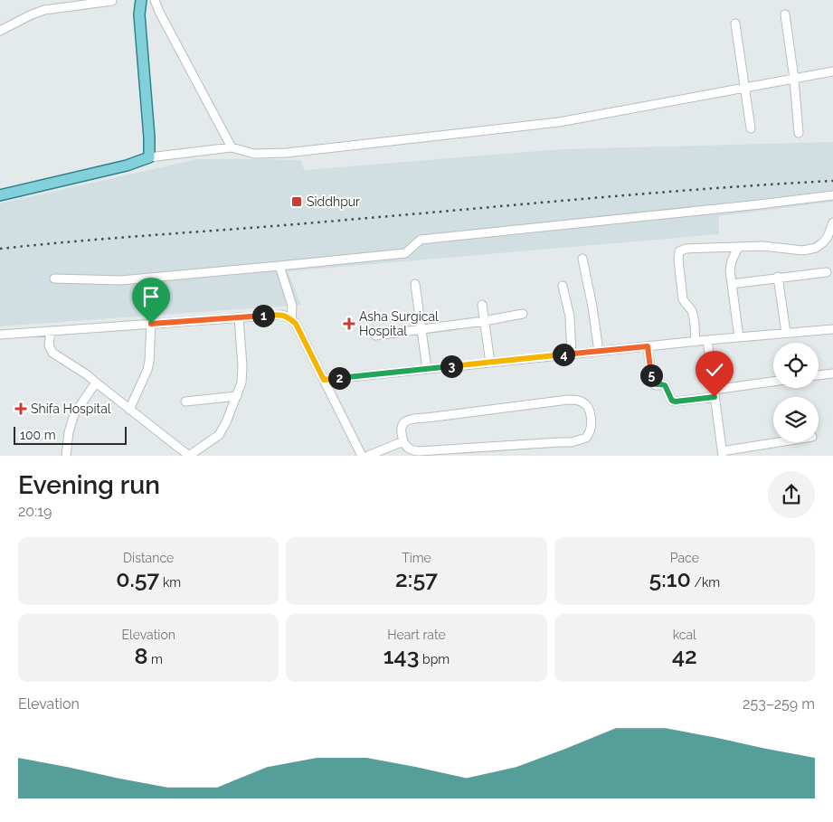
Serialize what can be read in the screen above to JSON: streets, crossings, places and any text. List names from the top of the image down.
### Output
{
  "places": {
    "transit": ["Siddhpur"],
    "health": ["Asha Surgical Hospital", "Shifa Hospital"]
  },
  "scale_bar": "100 m",
  "page": {
    "pins": [
      "1",
      "4",
      "3",
      "5",
      "2"
    ],
    "scale": "100 m",
    "heading": ["Evening run", "20:19"],
    "stats": [
      ["Distance", "0.57 km"],
      ["Time", "2:57"],
      ["Pace", "5:10 /km"],
      ["Elevation", "8 m"],
      ["Heart rate", "143 bpm"],
      ["kcal", "42"]
    ],
    "chart": ["Elevation", "253–259 m"]
  }
}
